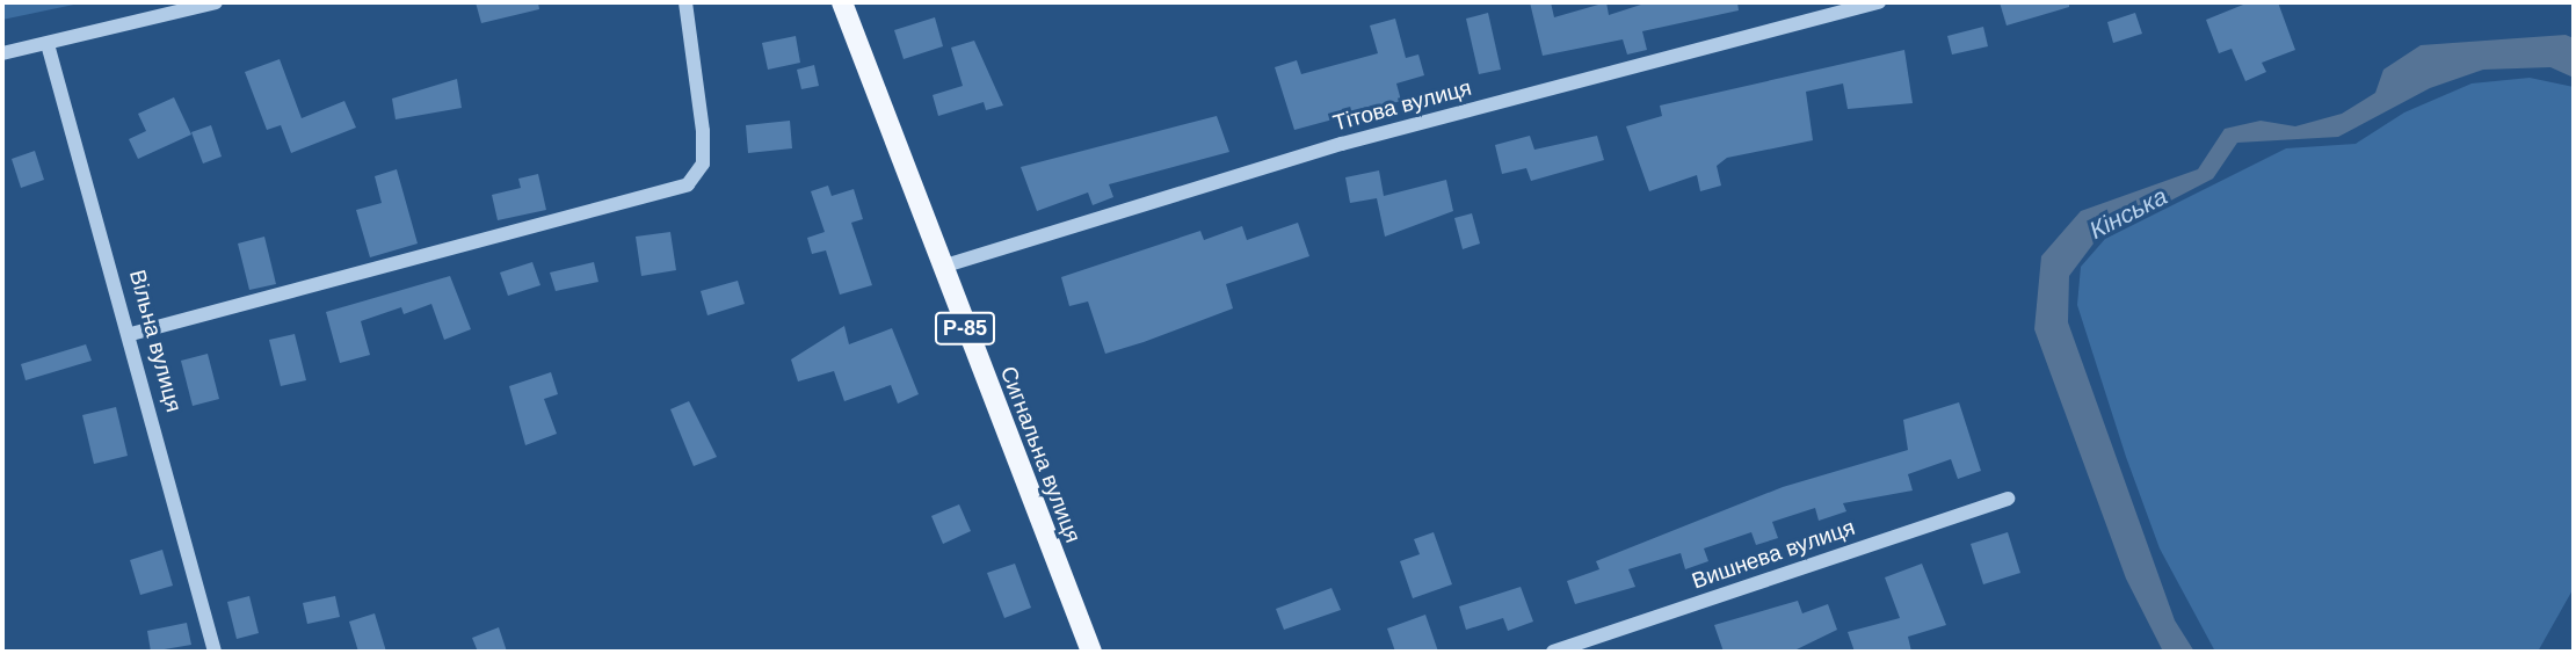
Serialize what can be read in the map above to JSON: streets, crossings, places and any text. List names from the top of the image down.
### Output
{
  "streets": {
    "main road": ["Р-85", "Сигнальна вулиця"],
    "street": ["Тітова вулиця", "Вільна вулиця", "Вишнева вулиця"]
  },
  "crossings": [
    ["Тітова вулиця", "Сигнальна вулиця"]
  ],
  "water": ["Кінська"]
}
